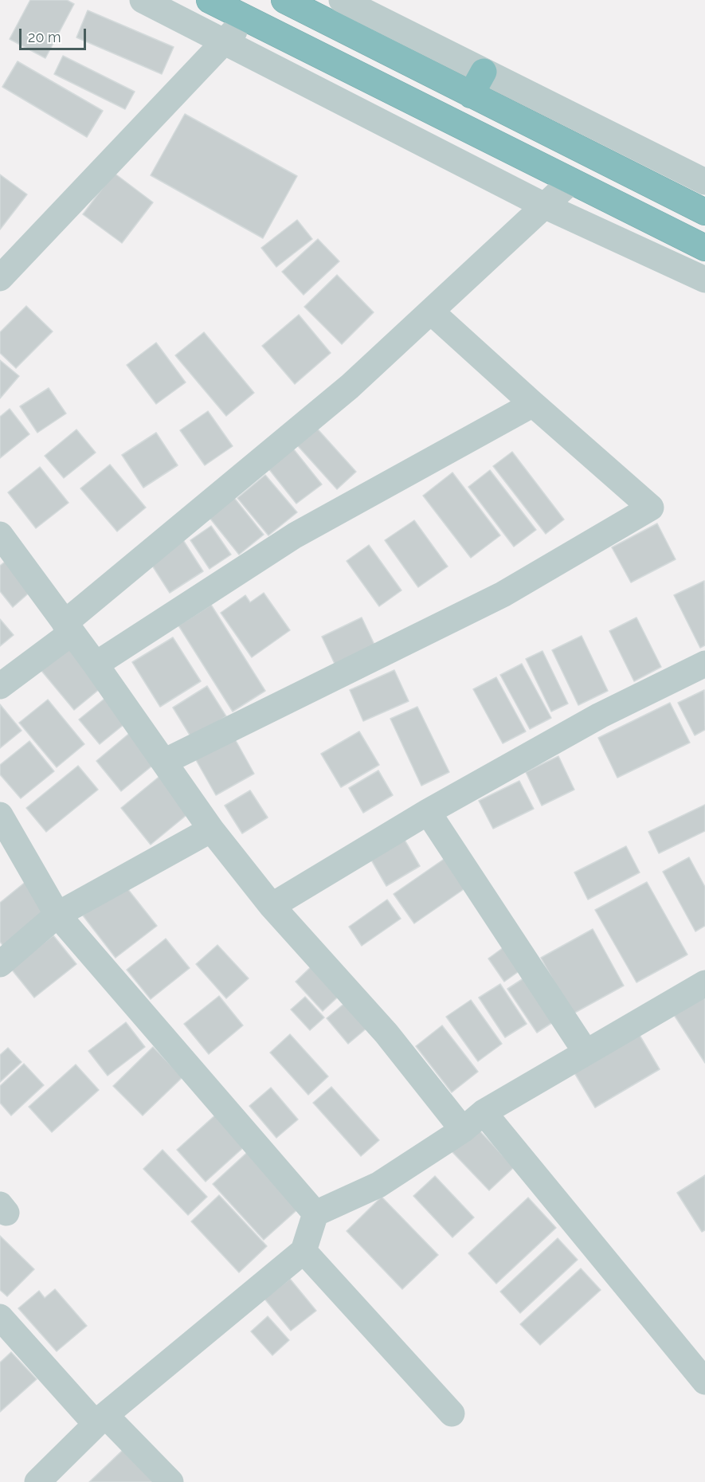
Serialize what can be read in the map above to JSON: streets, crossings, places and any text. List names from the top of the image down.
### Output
{
  "scale_bar": "20 m"
}
